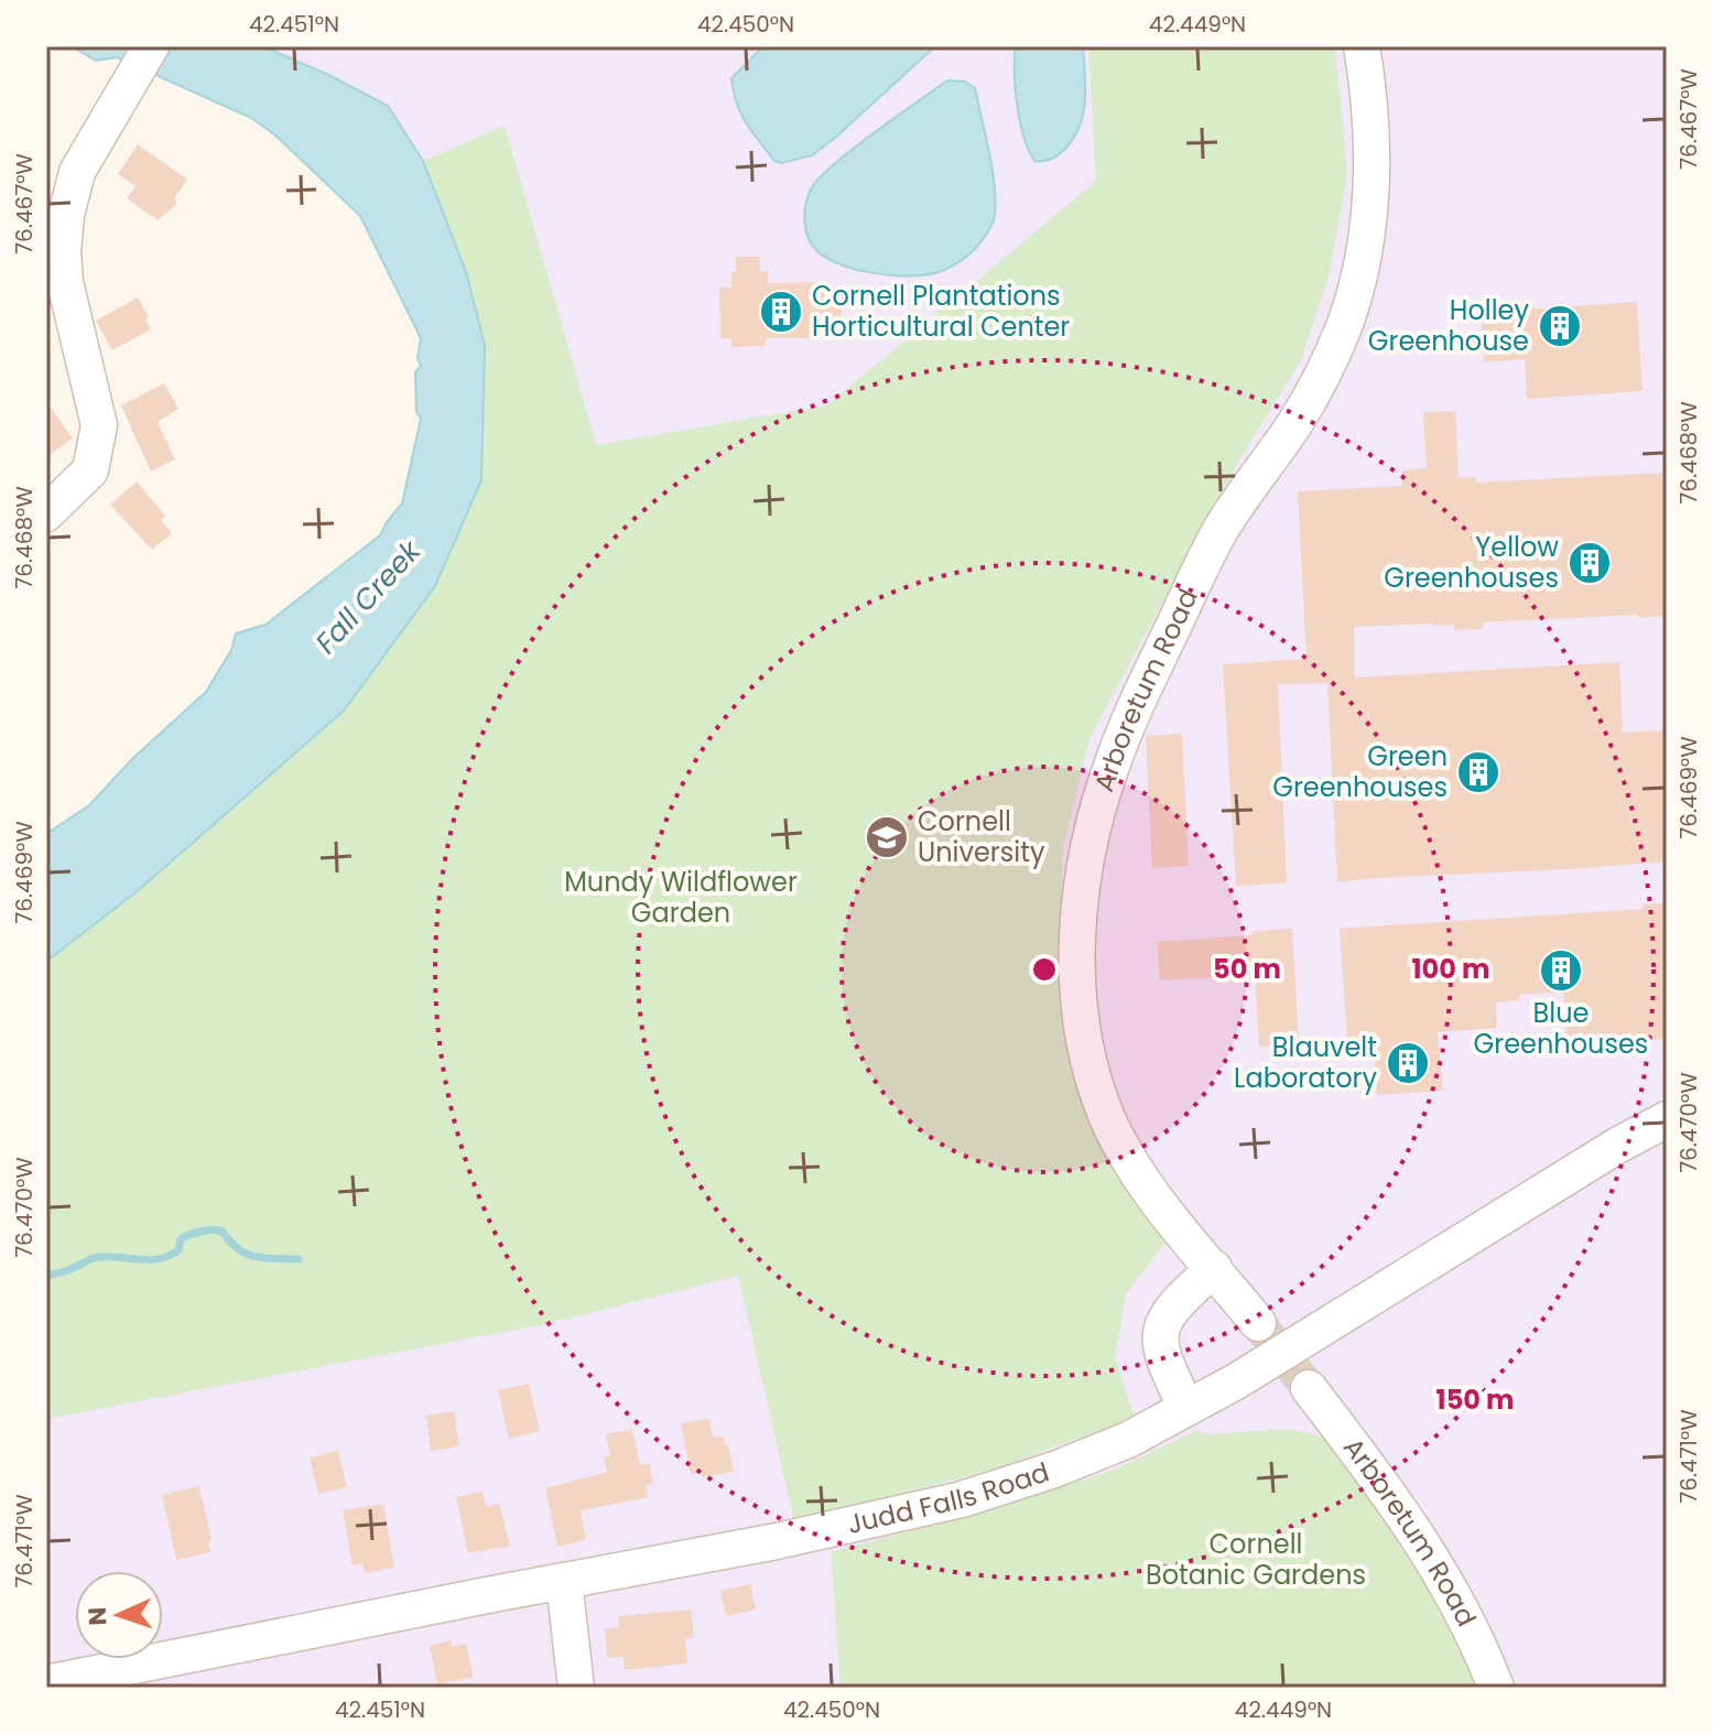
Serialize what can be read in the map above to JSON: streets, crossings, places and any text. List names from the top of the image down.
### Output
{
  "streets": {
    "street": ["Arboretum Road", "Judd Falls Road"]
  },
  "water": ["Fall Creek"],
  "parks": ["Mundy Wildflower Garden", "Cornell Botanic Gardens"],
  "places": {
    "building": [
      "Cornell Plantations Horticultural Center",
      "Holley Greenhouse",
      "Yellow Greenhouses",
      "Green Greenhouses",
      "Blue Greenhouses",
      "Blauvelt Laboratory"
    ],
    "school or university": ["Cornell University"]
  },
  "north": "left",
  "coordinates": [
    "42.451°N",
    "42.450°N",
    "42.449°N",
    "76.467°W",
    "76.468°W",
    "76.469°W",
    "76.470°W",
    "76.471°W"
  ],
  "rings": ["50 m", "100 m", "150 m"]
}
